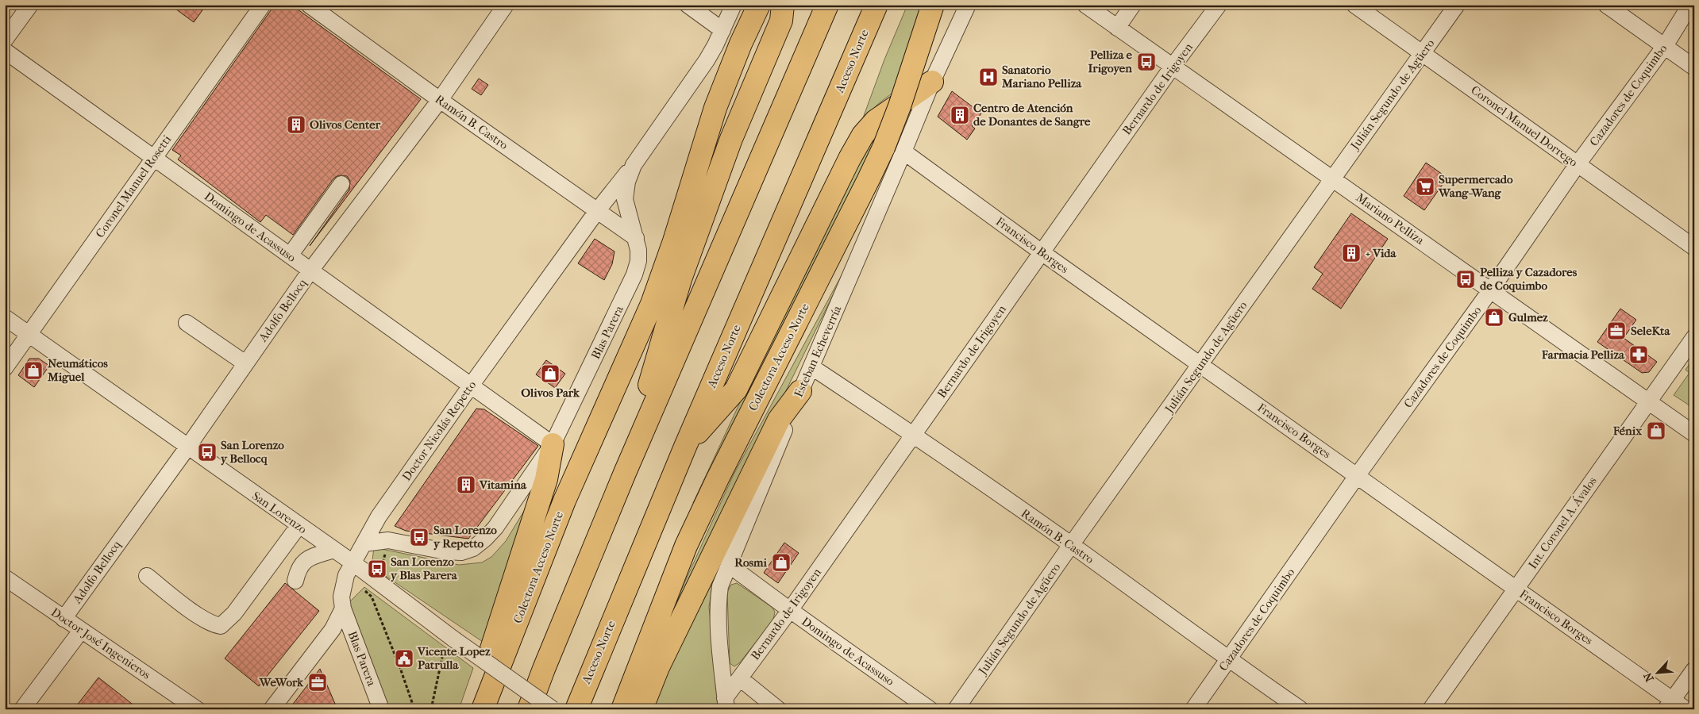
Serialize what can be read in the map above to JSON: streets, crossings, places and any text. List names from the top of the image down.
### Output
{
  "streets": {
    "highway": ["Acceso Norte", "Colectora Acceso Norte"],
    "street": [
      "Bernardo de Irigoyen",
      "Julián Segundo de Agüero",
      "Cazadores de Coquimbo",
      "Ramón B. Castro",
      "Coronel Manuel Dorrego",
      "Coronel Manuel Rosetti",
      "Mariano Pelliza",
      "Domingo de Acassuso",
      "Francisco Borges",
      "Adolfo Bellocq",
      "Blas Parera",
      "Esteban Echeverría",
      "Doctor Nicolás Repetto",
      "San Lorenzo",
      "Int. Coronel A. Ávalos",
      "Doctor José Ingenieros"
    ]
  },
  "crossings": [
    ["Bernardo de Irigoyen", "Ramón B. Castro"],
    ["Bernardo de Irigoyen", "Mariano Pelliza"],
    ["Bernardo de Irigoyen", "Domingo de Acassuso"],
    ["Bernardo de Irigoyen", "Francisco Borges"],
    ["Bernardo de Irigoyen", "Esteban Echeverría"],
    ["Julián Segundo de Agüero", "Ramón B. Castro"],
    ["Julián Segundo de Agüero", "Coronel Manuel Dorrego"],
    ["Julián Segundo de Agüero", "Mariano Pelliza"],
    ["Julián Segundo de Agüero", "Francisco Borges"],
    ["Cazadores de Coquimbo", "Ramón B. Castro"],
    ["Cazadores de Coquimbo", "Coronel Manuel Dorrego"],
    ["Cazadores de Coquimbo", "Mariano Pelliza"],
    ["Cazadores de Coquimbo", "Francisco Borges"],
    ["Ramón B. Castro", "Adolfo Bellocq"],
    ["Ramón B. Castro", "Blas Parera"],
    ["Ramón B. Castro", "Esteban Echeverría"],
    ["Ramón B. Castro", "Doctor Nicolás Repetto"],
    ["Coronel Manuel Rosetti", "Domingo de Acassuso"],
    ["Coronel Manuel Rosetti", "San Lorenzo"],
    ["Mariano Pelliza", "Int. Coronel A. Ávalos"],
    ["Domingo de Acassuso", "Adolfo Bellocq"],
    ["Domingo de Acassuso", "Blas Parera"],
    ["Domingo de Acassuso", "Esteban Echeverría"],
    ["Domingo de Acassuso", "Doctor Nicolás Repetto"],
    ["Francisco Borges", "Esteban Echeverría"],
    ["Francisco Borges", "Colectora Acceso Norte"],
    ["Francisco Borges", "Int. Coronel A. Ávalos"],
    ["Adolfo Bellocq", "San Lorenzo"],
    ["Adolfo Bellocq", "Doctor José Ingenieros"],
    ["Blas Parera", "Doctor Nicolás Repetto"],
    ["Esteban Echeverría", "Colectora Acceso Norte"],
    ["Doctor Nicolás Repetto", "San Lorenzo"]
  ],
  "places": {
    "bus stop": [
      "Pelliza e Irigoyen",
      "Pelliza y Cazadores de Coquimbo",
      "San Lorenzo y Bellocq",
      "San Lorenzo y Repetto",
      "San Lorenzo y Blas Parera"
    ],
    "hospital": ["Sanatorio Mariano Pelliza"],
    "building": [
      "Centro de Atención de Donantes de Sangre",
      "Olivos Center",
      "+ Vida",
      "Vitamina"
    ],
    "supermarket": ["Supermercado Wang-Wang"],
    "shop": [
      "Gulmez",
      "Neumáticos Miguel",
      "Olivos Park",
      "Fénix",
      "Rosmi"
    ],
    "office": ["SeleKta", "WeWork"],
    "pharmacy": ["Farmacia Pelliza"],
    "public building": ["Vicente Lopez Patrulla"]
  },
  "north": "bottom left"
}
